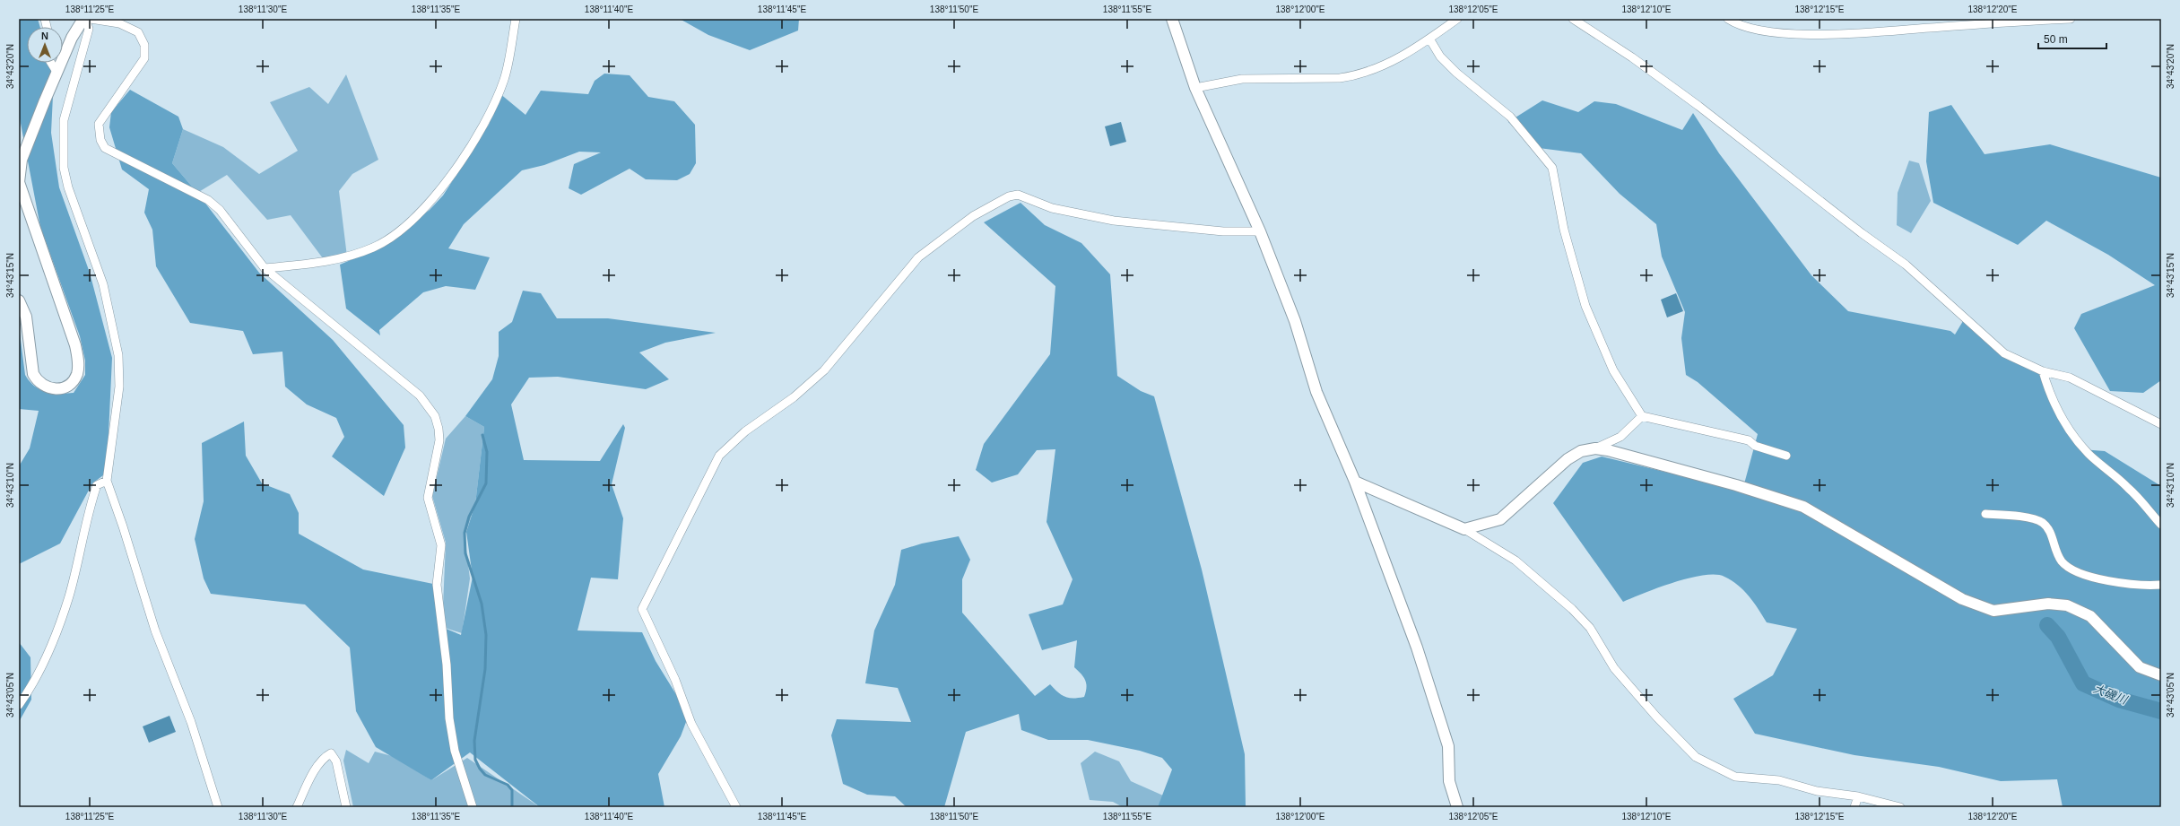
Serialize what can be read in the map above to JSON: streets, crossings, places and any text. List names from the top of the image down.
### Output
{
  "water": ["大磯川"],
  "scale_bar": "50 m",
  "north": "top",
  "coordinates": [
    "138°11'25\"E",
    "138°11'30\"E",
    "138°11'35\"E",
    "138°11'40\"E",
    "138°11'45\"E",
    "138°11'50\"E",
    "138°11'55\"E",
    "138°12'00\"E",
    "138°12'05\"E",
    "138°12'10\"E",
    "138°12'15\"E",
    "138°12'20\"E",
    "34°43'20\"N",
    "34°43'15\"N",
    "34°43'10\"N",
    "34°43'05\"N"
  ]
}
